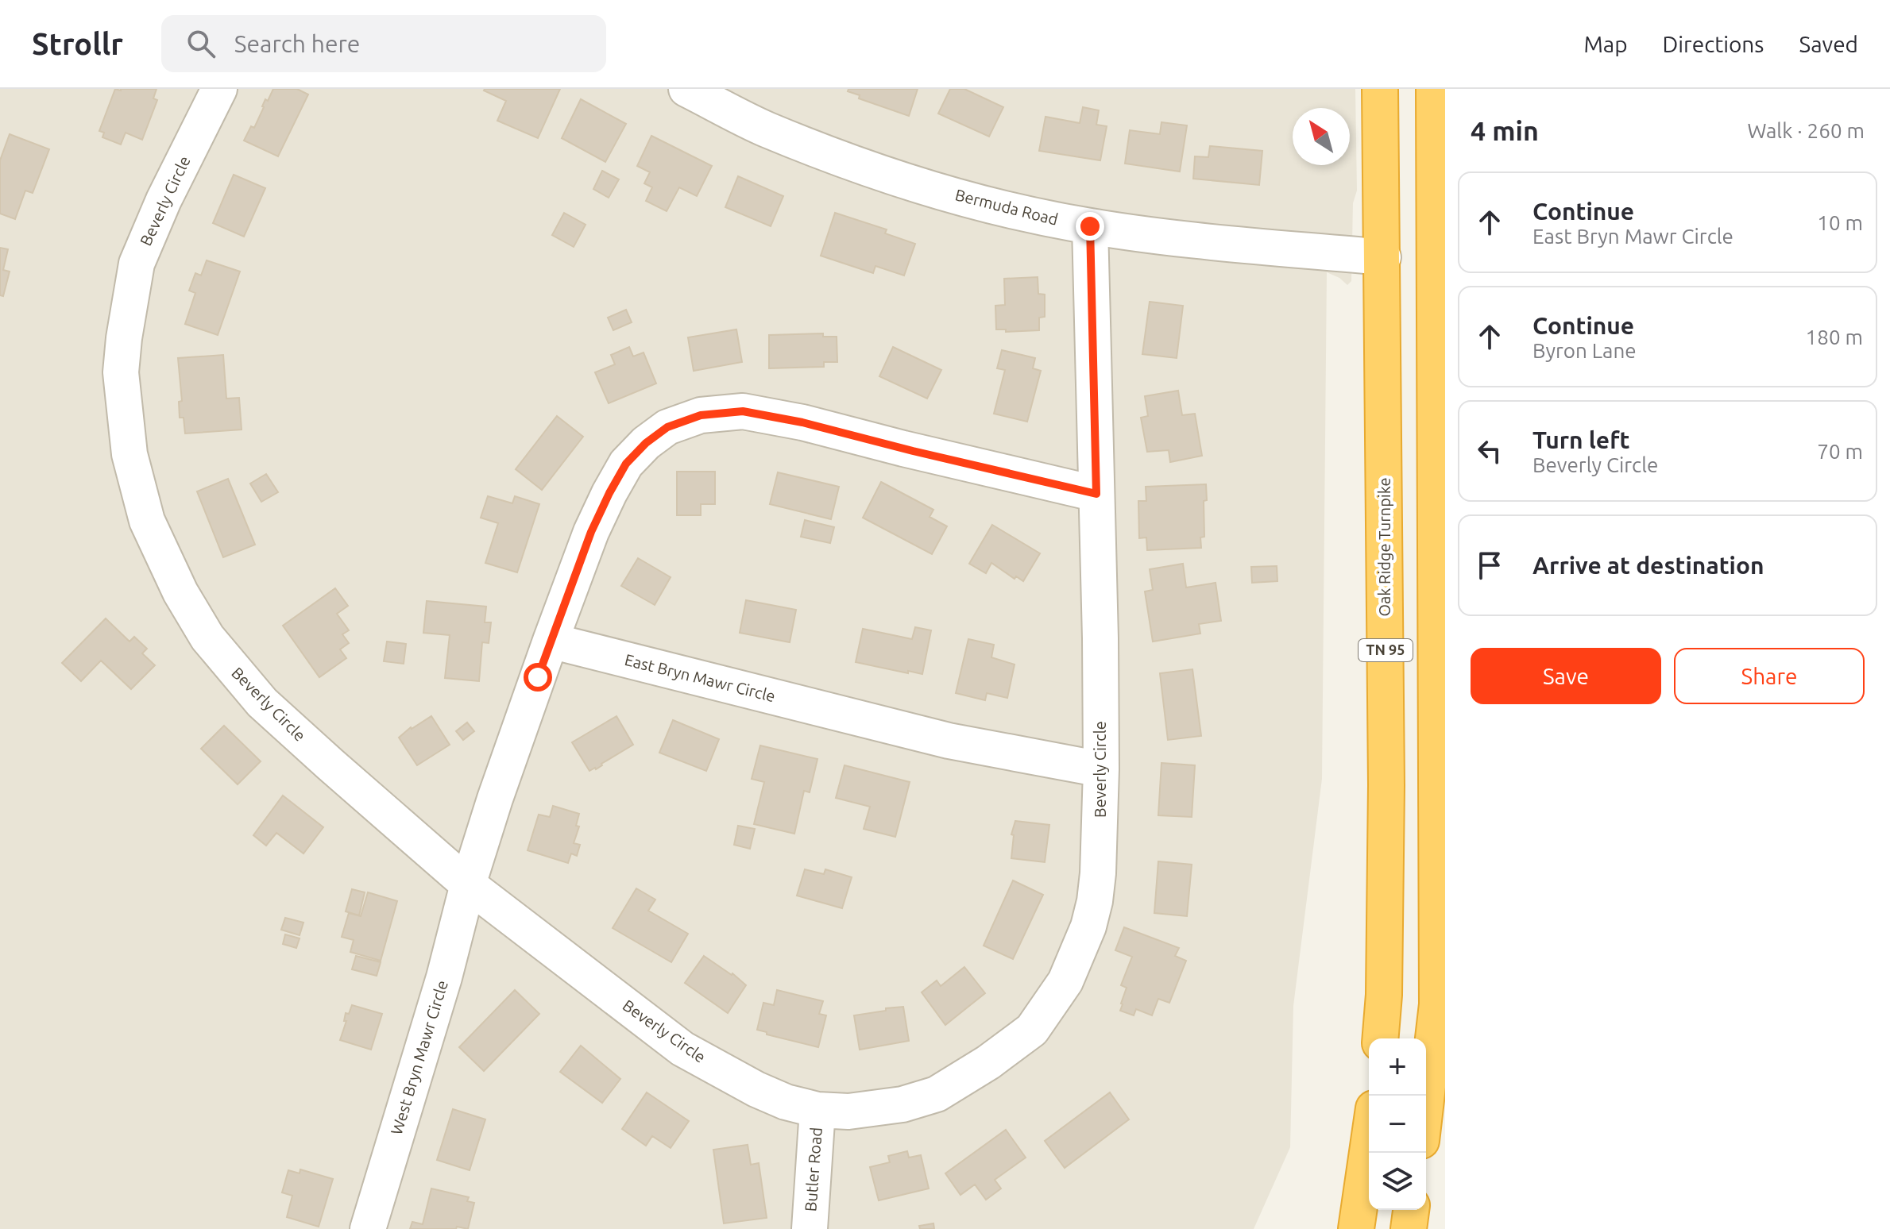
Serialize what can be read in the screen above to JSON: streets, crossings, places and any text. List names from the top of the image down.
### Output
{
  "streets": {
    "highway": ["Oak Ridge Turnpike", "TN 95"],
    "street": [
      "Beverly Circle",
      "Bermuda Road",
      "East Bryn Mawr Circle",
      "West Bryn Mawr Circle",
      "Butler Road"
    ]
  },
  "crossings": [
    ["Beverly Circle", "Bermuda Road"],
    ["Beverly Circle", "East Bryn Mawr Circle"],
    ["Beverly Circle", "West Bryn Mawr Circle"],
    ["Beverly Circle", "Butler Road"],
    ["Bermuda Road", "Oak Ridge Turnpike"]
  ],
  "north": "top left",
  "page": {
    "header": "Strollr",
    "search": "Search here",
    "nav": ["Map", "Directions", "Saved"],
    "heading": ["4 min", "Walk · 260 m"],
    "list": [
      ["Continue", "East Bryn Mawr Circle", "10 m"],
      ["Continue", "Byron Lane", "180 m"],
      ["Turn left", "Beverly Circle", "70 m"],
      "Arrive at destination"
    ],
    "buttons": ["Save", "Share"],
    "map_buttons": ["+", "−"]
  }
}
